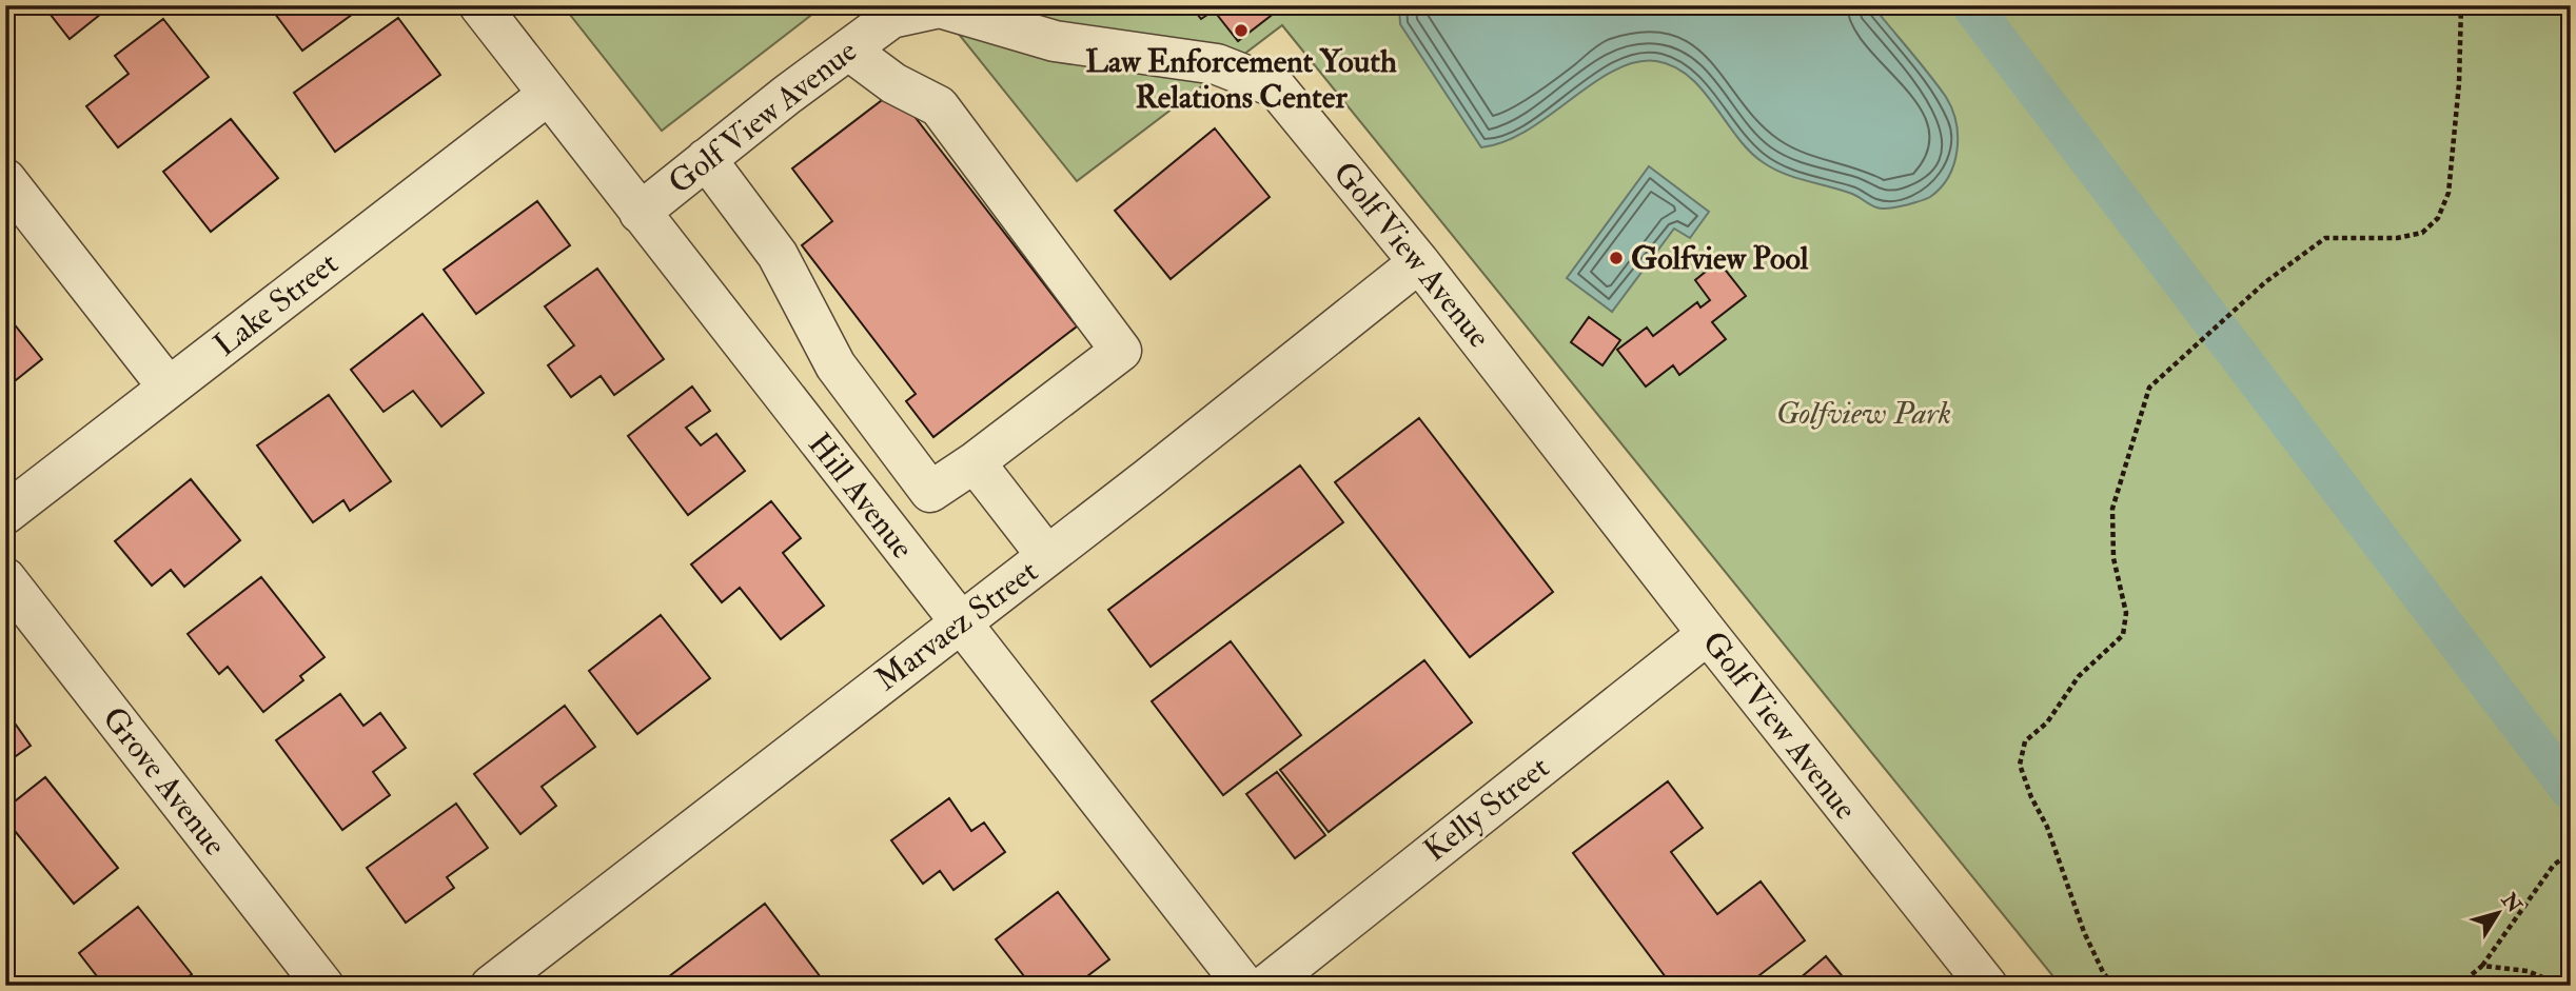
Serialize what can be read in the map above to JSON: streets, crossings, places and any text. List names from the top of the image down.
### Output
{
  "streets": {
    "street": [
      "Golf View Avenue",
      "Lake Street",
      "Hill Avenue",
      "Marvaez Street",
      "Grove Avenue",
      "Kelly Street"
    ]
  },
  "crossings": [
    ["Golf View Avenue", "Hill Avenue"],
    ["Golf View Avenue", "Marvaez Street"],
    ["Golf View Avenue", "Kelly Street"],
    ["Lake Street", "Hill Avenue"],
    ["Hill Avenue", "Marvaez Street"]
  ],
  "parks": ["Golfview Park"],
  "places": ["Law Enforcement Youth Relations Center", "Golfview Pool"],
  "north": "top right"
}
